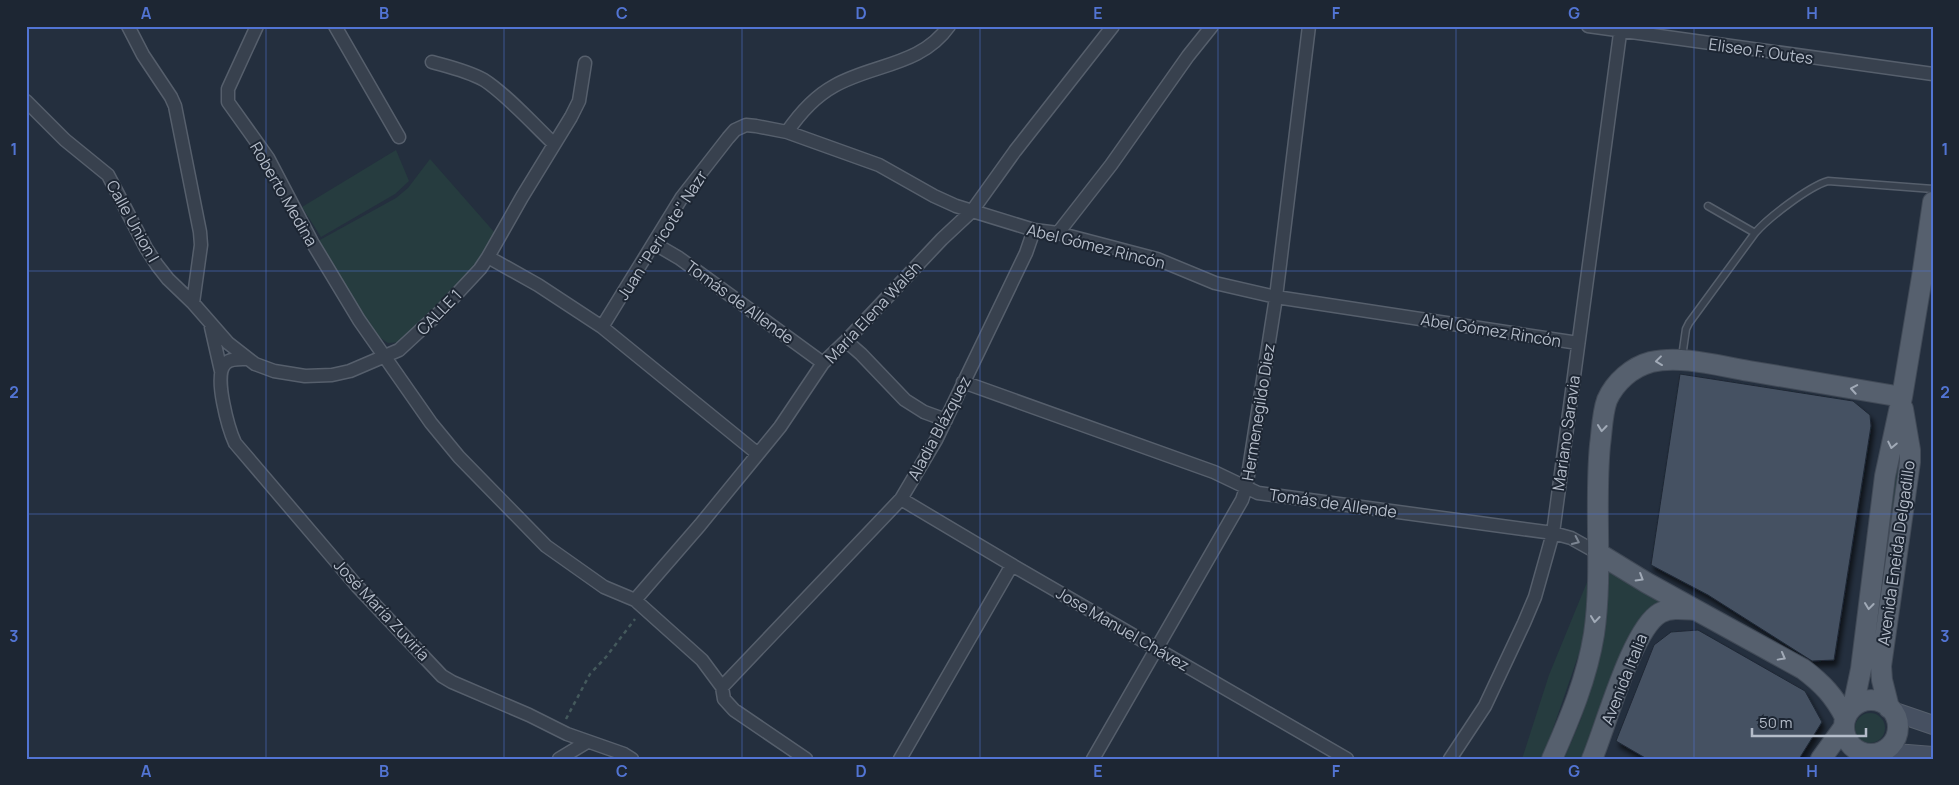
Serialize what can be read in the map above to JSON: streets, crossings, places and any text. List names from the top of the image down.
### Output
{
  "streets": {
    "main road": ["Avenida Eneida Delgadillo", "Avenida Italia"],
    "street": [
      "Eliseo F. Outes",
      "Roberto Medina",
      "Calle Union I",
      "Juan \"Pericote\" Nazr",
      "Abel Gómez Rincón",
      "Tomás de Allende",
      "CALLE 1",
      "María Elena Walsh",
      "Hermenegildo Diez",
      "Aladia Blázquez",
      "Mariano Saravia",
      "José María Zuviría",
      "Jose Manuel Chávez"
    ]
  },
  "crossings": [
    ["Eliseo F. Outes", "Mariano Saravia"],
    ["Roberto Medina", "CALLE 1"],
    ["Roberto Medina", "María Elena Walsh"],
    ["Roberto Medina", "Aladia Blázquez"],
    ["Calle Union I", "CALLE 1"],
    ["Juan \"Pericote\" Nazr", "Abel Gómez Rincón"],
    ["Juan \"Pericote\" Nazr", "Tomás de Allende"],
    ["Abel Gómez Rincón", "María Elena Walsh"],
    ["Abel Gómez Rincón", "Hermenegildo Diez"],
    ["Abel Gómez Rincón", "Aladia Blázquez"],
    ["Abel Gómez Rincón", "Mariano Saravia"],
    ["Tomás de Allende", "María Elena Walsh"],
    ["Tomás de Allende", "Hermenegildo Diez"],
    ["Tomás de Allende", "Aladia Blázquez"],
    ["Tomás de Allende", "Mariano Saravia"],
    ["CALLE 1", "José María Zuviría"],
    ["Hermenegildo Diez", "Jose Manuel Chávez"],
    ["Aladia Blázquez", "Jose Manuel Chávez"]
  ],
  "scale_bar": "50 m",
  "grid": {
    "columns": [
      "A",
      "B",
      "C",
      "D",
      "E",
      "F",
      "G",
      "H"
    ],
    "rows": ["1", "2", "3"]
  }
}
